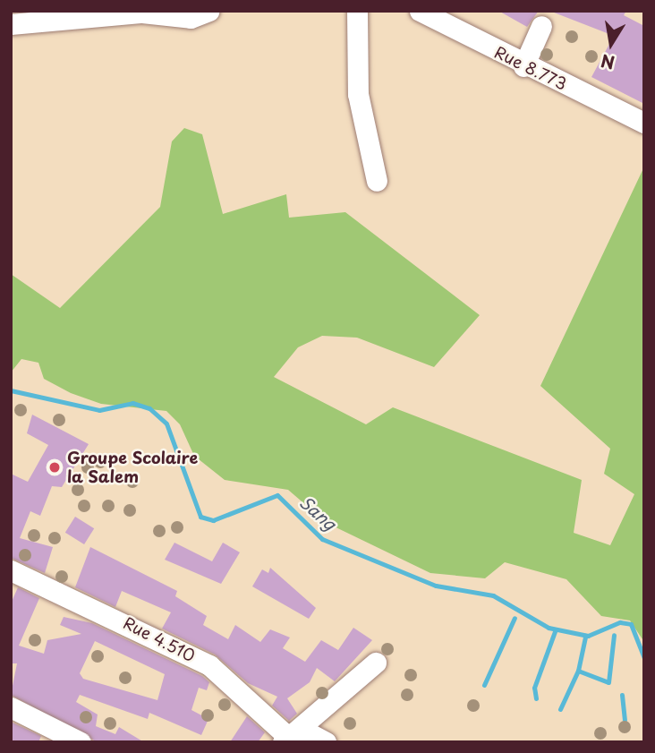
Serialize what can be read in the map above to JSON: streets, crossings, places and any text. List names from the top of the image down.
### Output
{
  "streets": {
    "street": ["Rue 8.773", "Rue 4.510"]
  },
  "water": ["Sang"],
  "places": ["Groupe Scolaire la Salem"],
  "north": "bottom"
}
